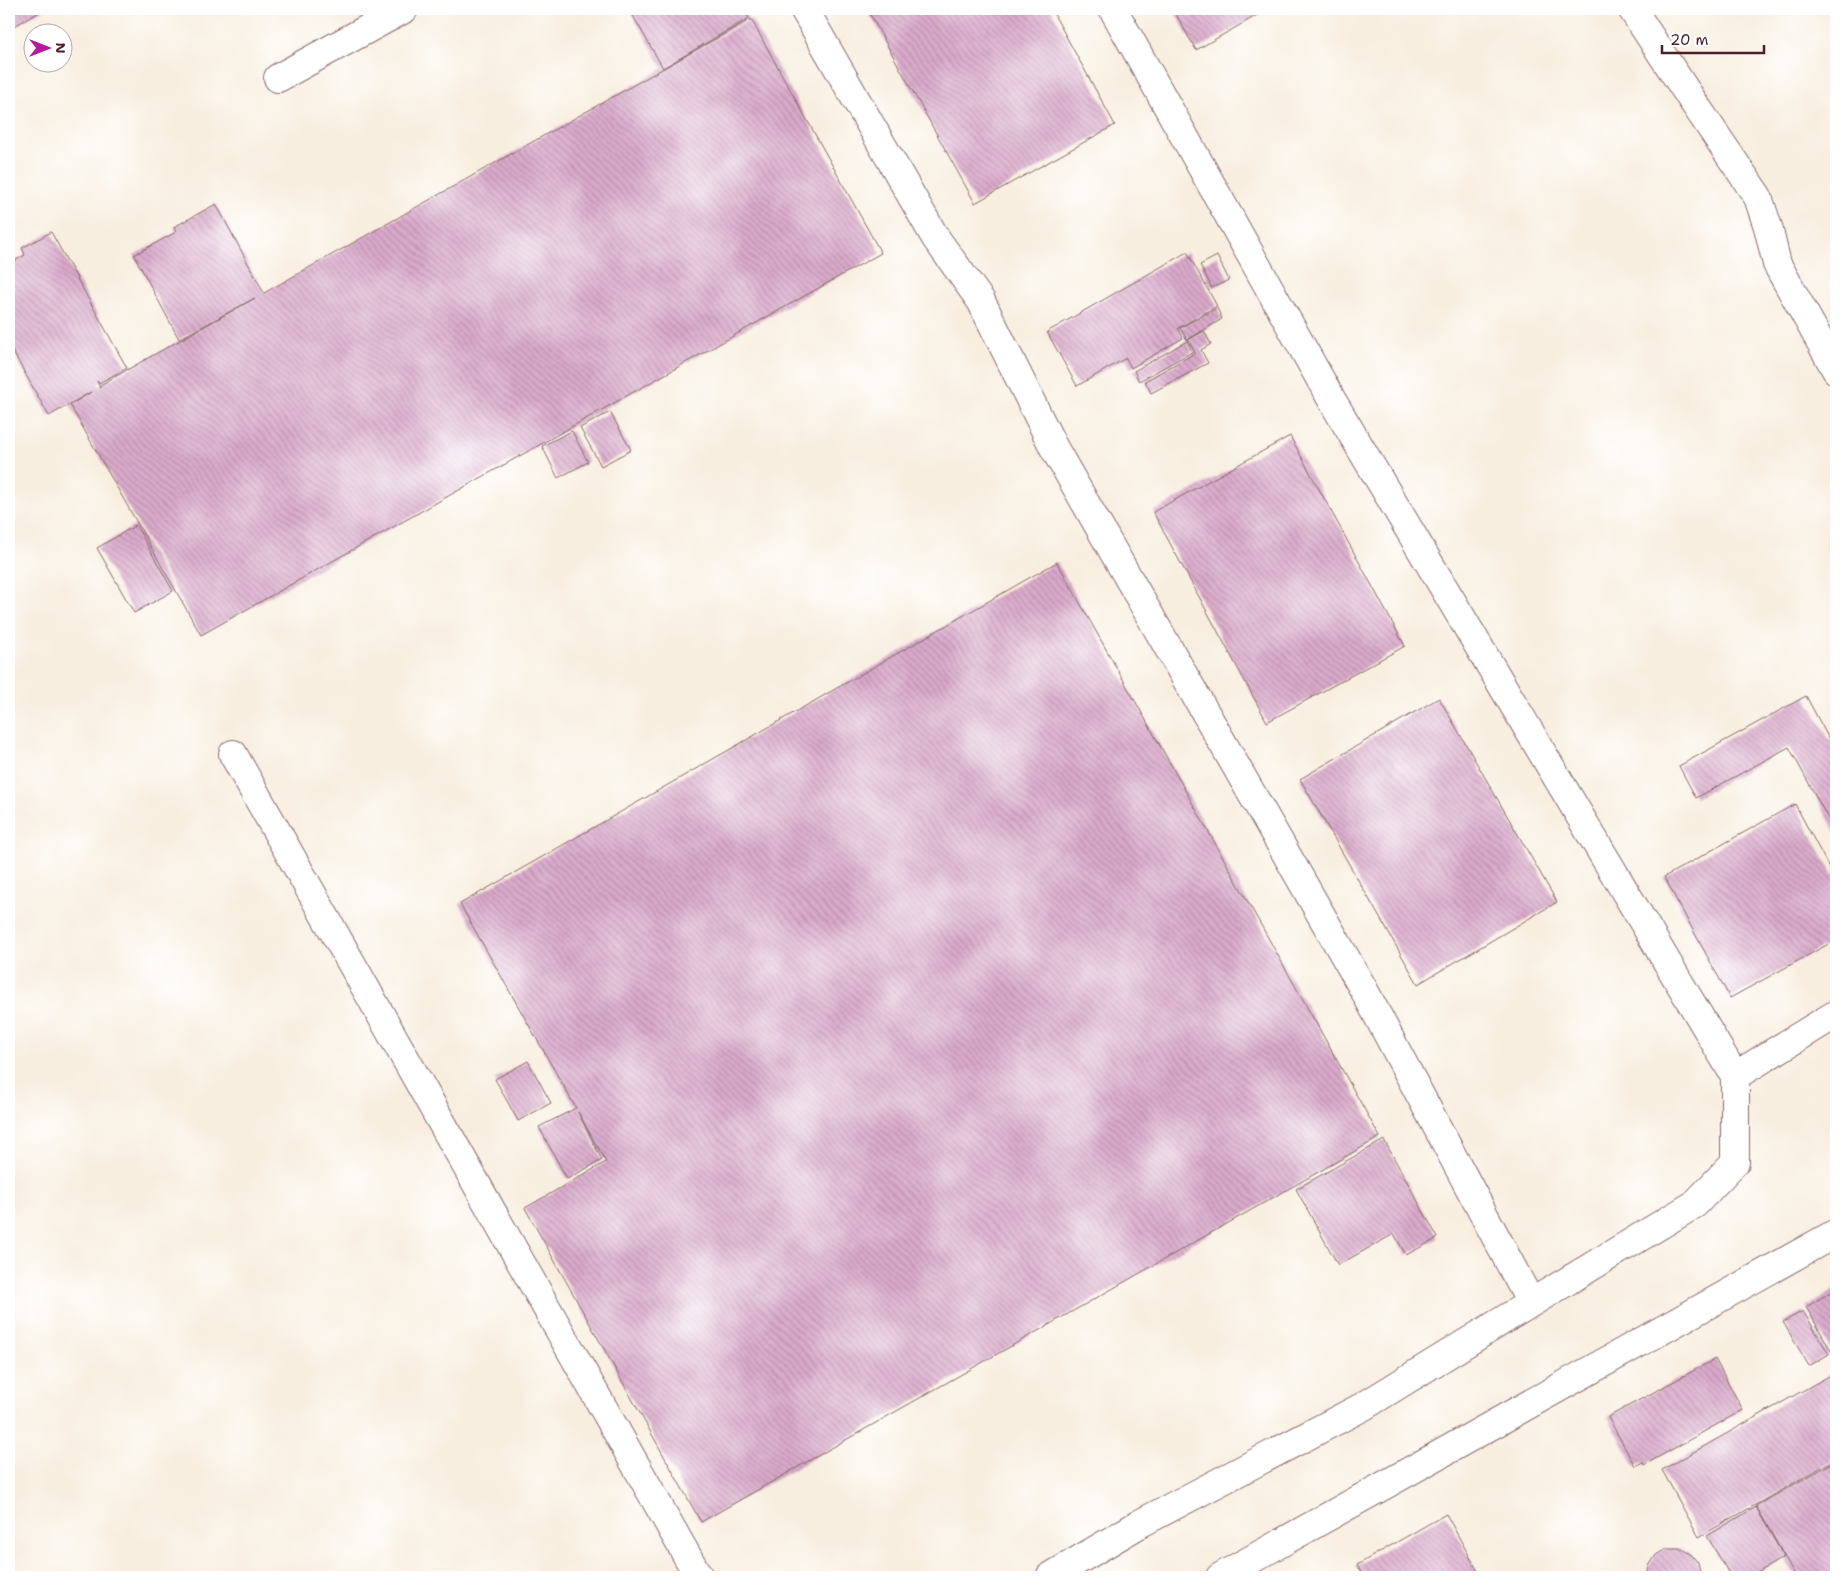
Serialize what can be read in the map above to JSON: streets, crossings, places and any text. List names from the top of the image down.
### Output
{
  "scale_bar": "20 m",
  "north": "right"
}
